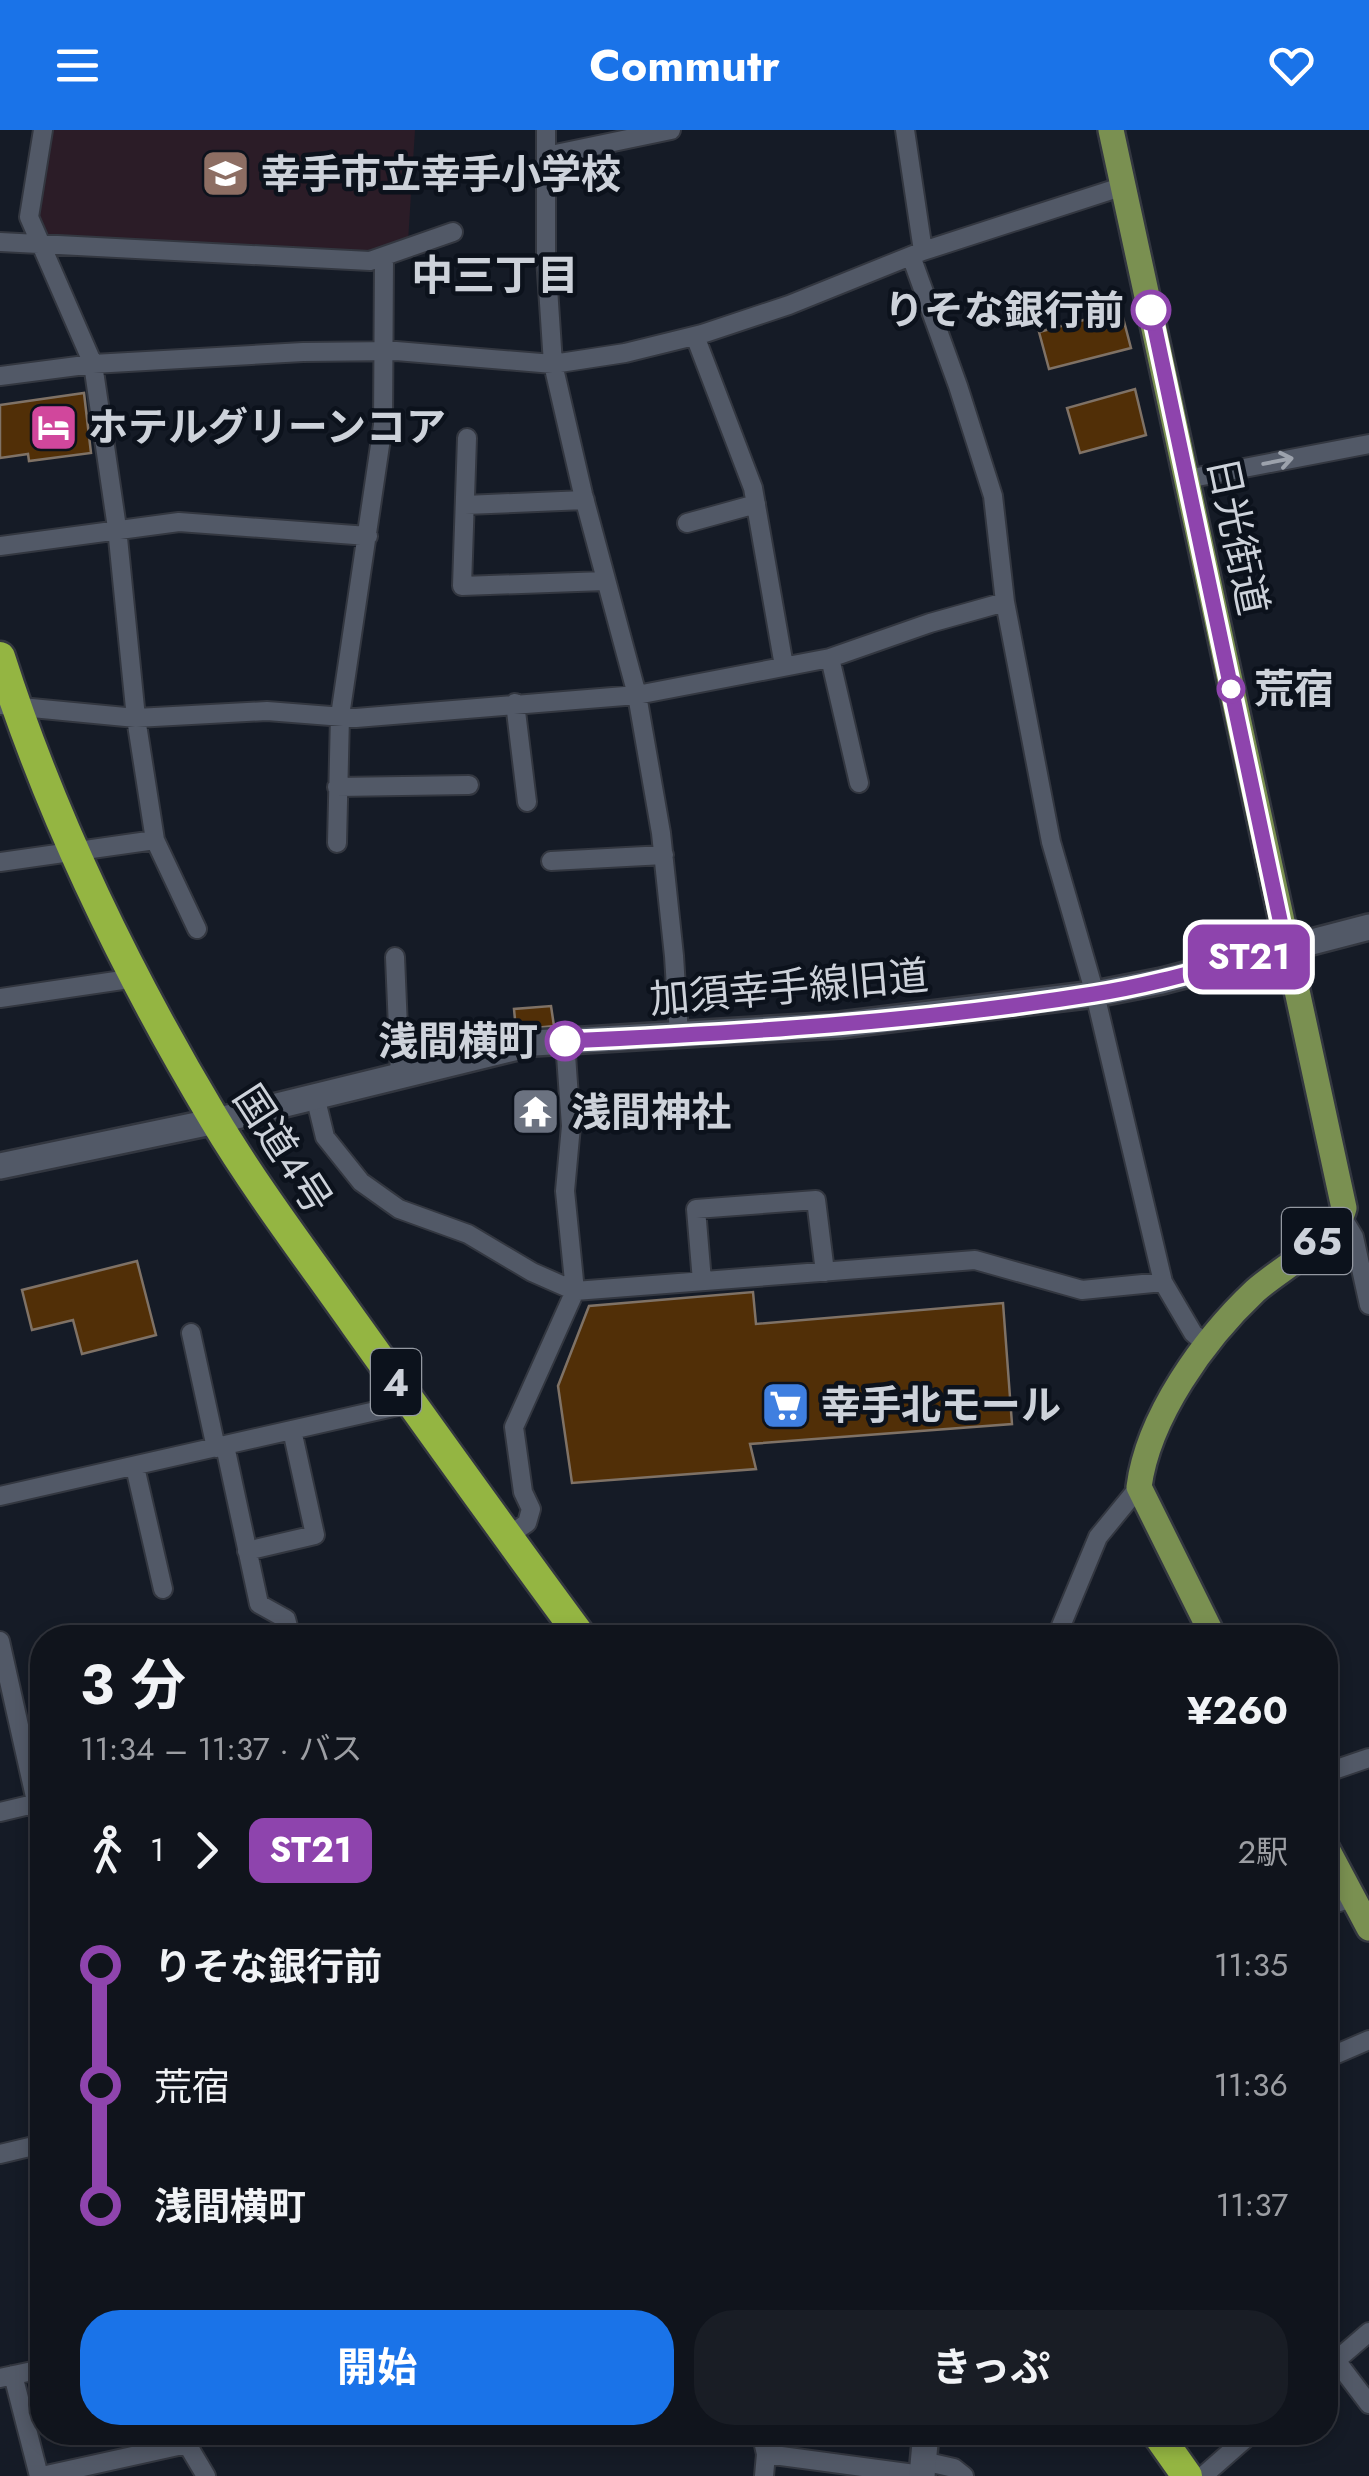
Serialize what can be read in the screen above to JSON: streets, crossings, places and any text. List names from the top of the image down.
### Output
{
  "streets": {
    "highway": ["国道4号", "4"],
    "main road": ["日光街道", "65"],
    "street": ["加須幸手線旧道"]
  },
  "crossings": [
    ["日光街道", "加須幸手線旧道"],
    ["日光街道", "65"],
    ["加須幸手線旧道", "国道4号"]
  ],
  "districts": ["中三丁目"],
  "places": {
    "school or university": ["幸手市立幸手小学校"],
    "other": ["りそな銀行前", "荒宿", "浅間横町"],
    "hotel": ["ホテルグリーンコア"],
    "temple": ["浅間神社"],
    "supermarket": ["幸手北モール"]
  },
  "lines": ["bus line ST21"],
  "page": {
    "header": "Commutr",
    "on_map": "ST21",
    "heading": ["3 分", "11:34 – 11:37 · バス", "¥260"],
    "legs": ["1", "ST21", "2駅"],
    "list": [
      {
        "name": "りそな銀行前",
        "value": "11:35"
      },
      {
        "name": "荒宿",
        "value": "11:36"
      },
      {
        "name": "浅間横町",
        "value": "11:37"
      }
    ],
    "buttons": ["開始", "きっぷ"]
  }
}
